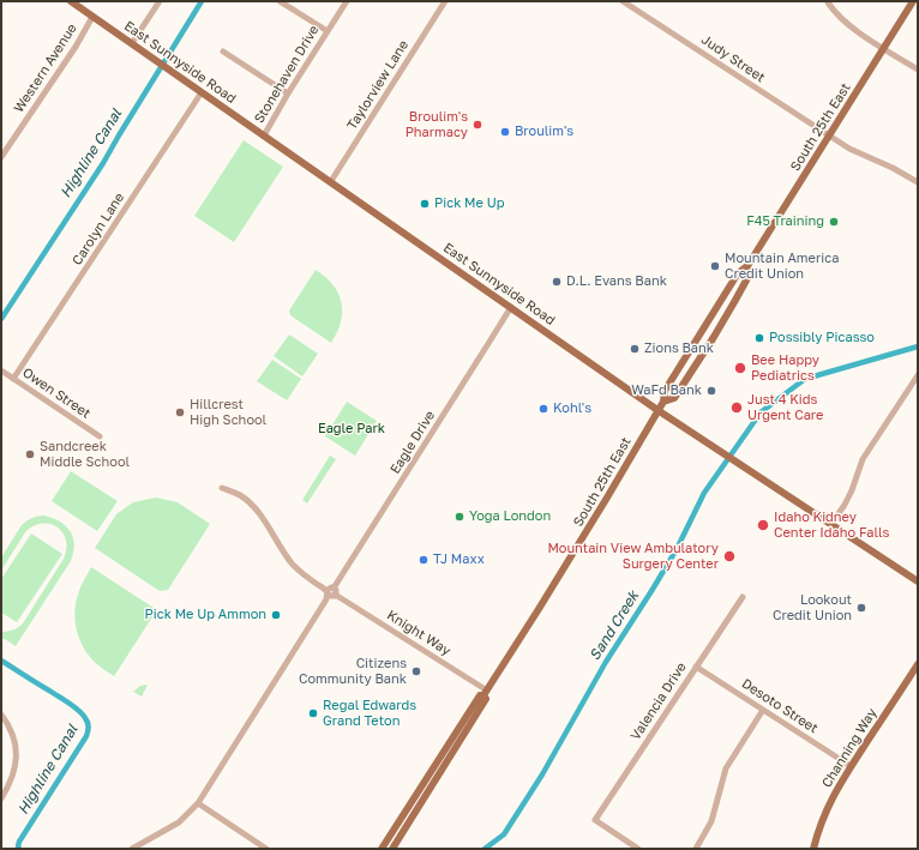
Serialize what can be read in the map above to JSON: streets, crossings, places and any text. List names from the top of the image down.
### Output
{
  "streets": {
    "main road": ["East Sunnyside Road", "South 25th East", "Channing Way"],
    "street": [
      "Judy Street",
      "Western Avenue",
      "Stonehaven Drive",
      "Taylorview Lane",
      "Carolyn Lane",
      "Owen Street",
      "Eagle Drive",
      "Knight Way",
      "Valencia Drive",
      "Desoto Street"
    ]
  },
  "crossings": [
    ["Judy Street", "South 25th East"],
    ["East Sunnyside Road", "Western Avenue"],
    ["East Sunnyside Road", "Stonehaven Drive"],
    ["East Sunnyside Road", "Taylorview Lane"],
    ["East Sunnyside Road", "South 25th East"],
    ["East Sunnyside Road", "Carolyn Lane"],
    ["East Sunnyside Road", "Eagle Drive"],
    ["South 25th East", "Knight Way"],
    ["Carolyn Lane", "Owen Street"],
    ["Eagle Drive", "Knight Way"],
    ["Valencia Drive", "Desoto Street"],
    ["Desoto Street", "Channing Way"]
  ],
  "water": ["Highline Canal", "Sand Creek"],
  "parks": ["Eagle Park"],
  "places": [
    "Broulim's Pharmacy",
    "Broulim's",
    "Pick Me Up",
    "F45 Training",
    "Mountain America Credit Union",
    "D.L. Evans Bank",
    "Possibly Picasso",
    "Zions Bank",
    "Bee Happy Pediatrics",
    "WaFd Bank",
    "Just 4 Kids Urgent Care",
    "Kohl's",
    "Hillcrest High School",
    "Sandcreek Middle School",
    "Yoga London",
    "Idaho Kidney Center Idaho Falls",
    "Mountain View Ambulatory Surgery Center",
    "TJ Maxx",
    "Lookout Credit Union",
    "Pick Me Up Ammon",
    "Citizens Community Bank",
    "Regal Edwards Grand Teton"
  ]
}
